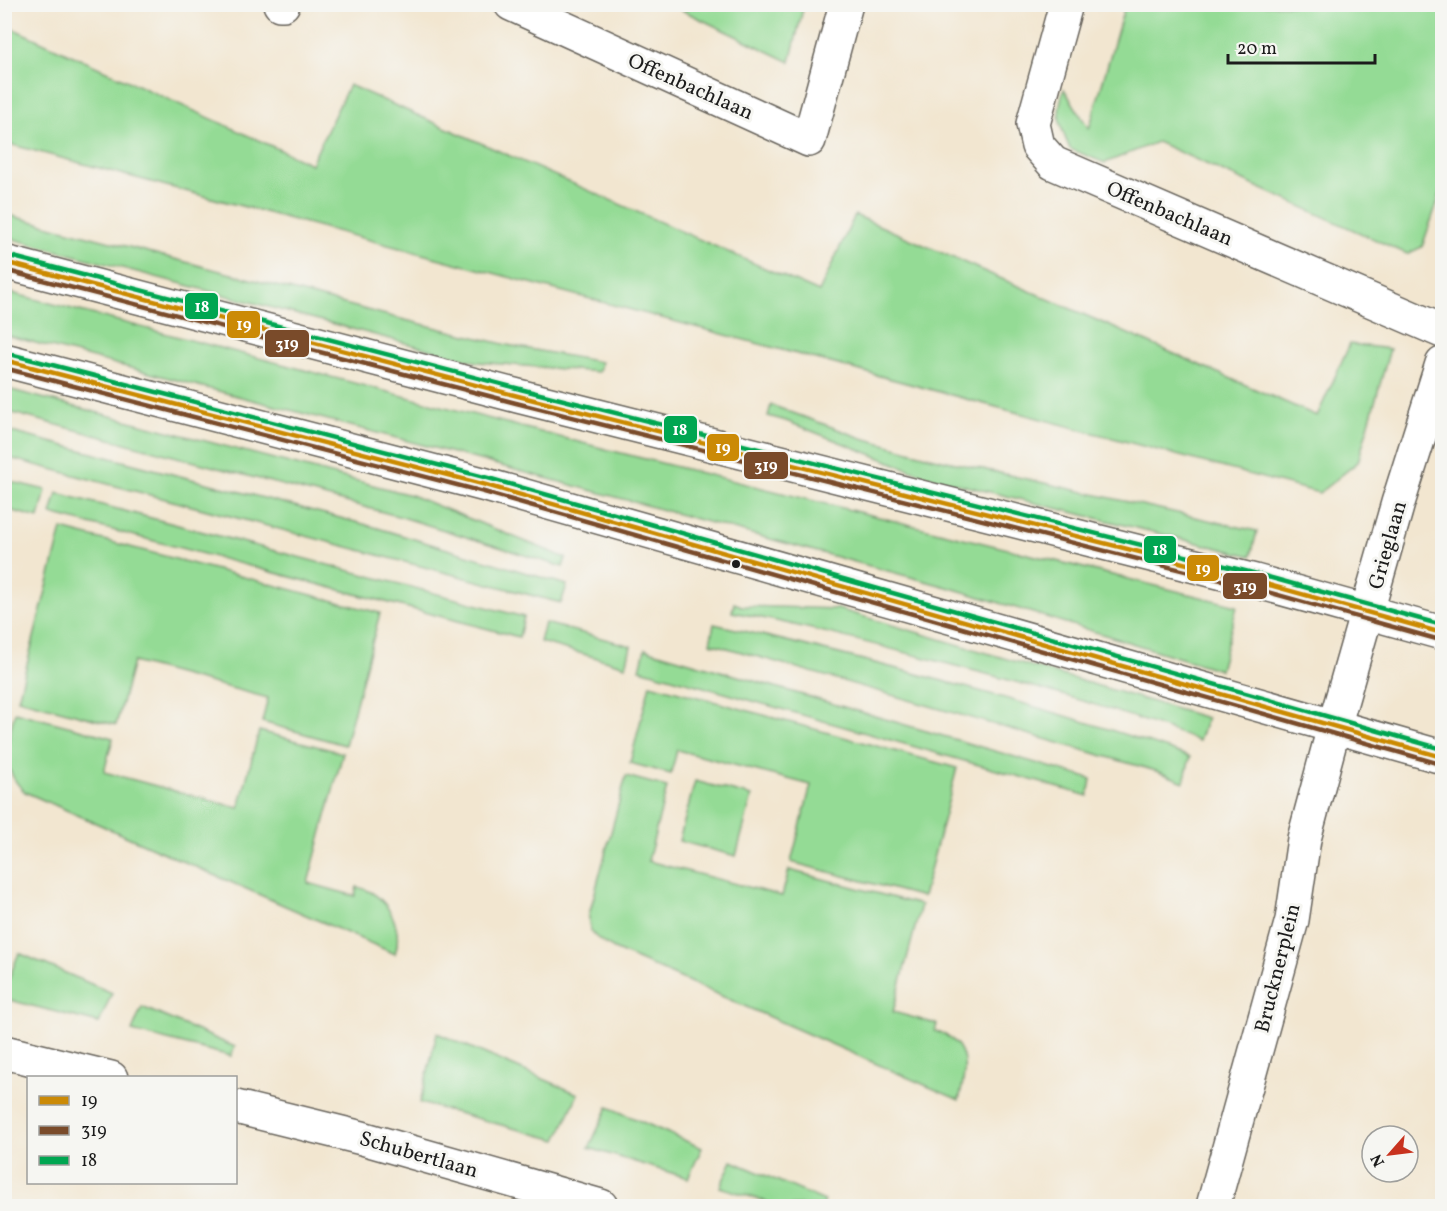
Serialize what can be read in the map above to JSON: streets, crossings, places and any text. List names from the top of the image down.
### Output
{
  "streets": {
    "main road": [
      "Offenbachlaan",
      "Grieglaan",
      "Brucknerplein",
      "Schubertlaan"
    ]
  },
  "crossings": [
    ["Grieglaan", "Brucknerplein"]
  ],
  "lines": ["transit line 18", "transit line 19", "transit line 319"],
  "legend": ["19", "319", "18"],
  "scale_bar": "20 m",
  "north": "bottom left"
}
